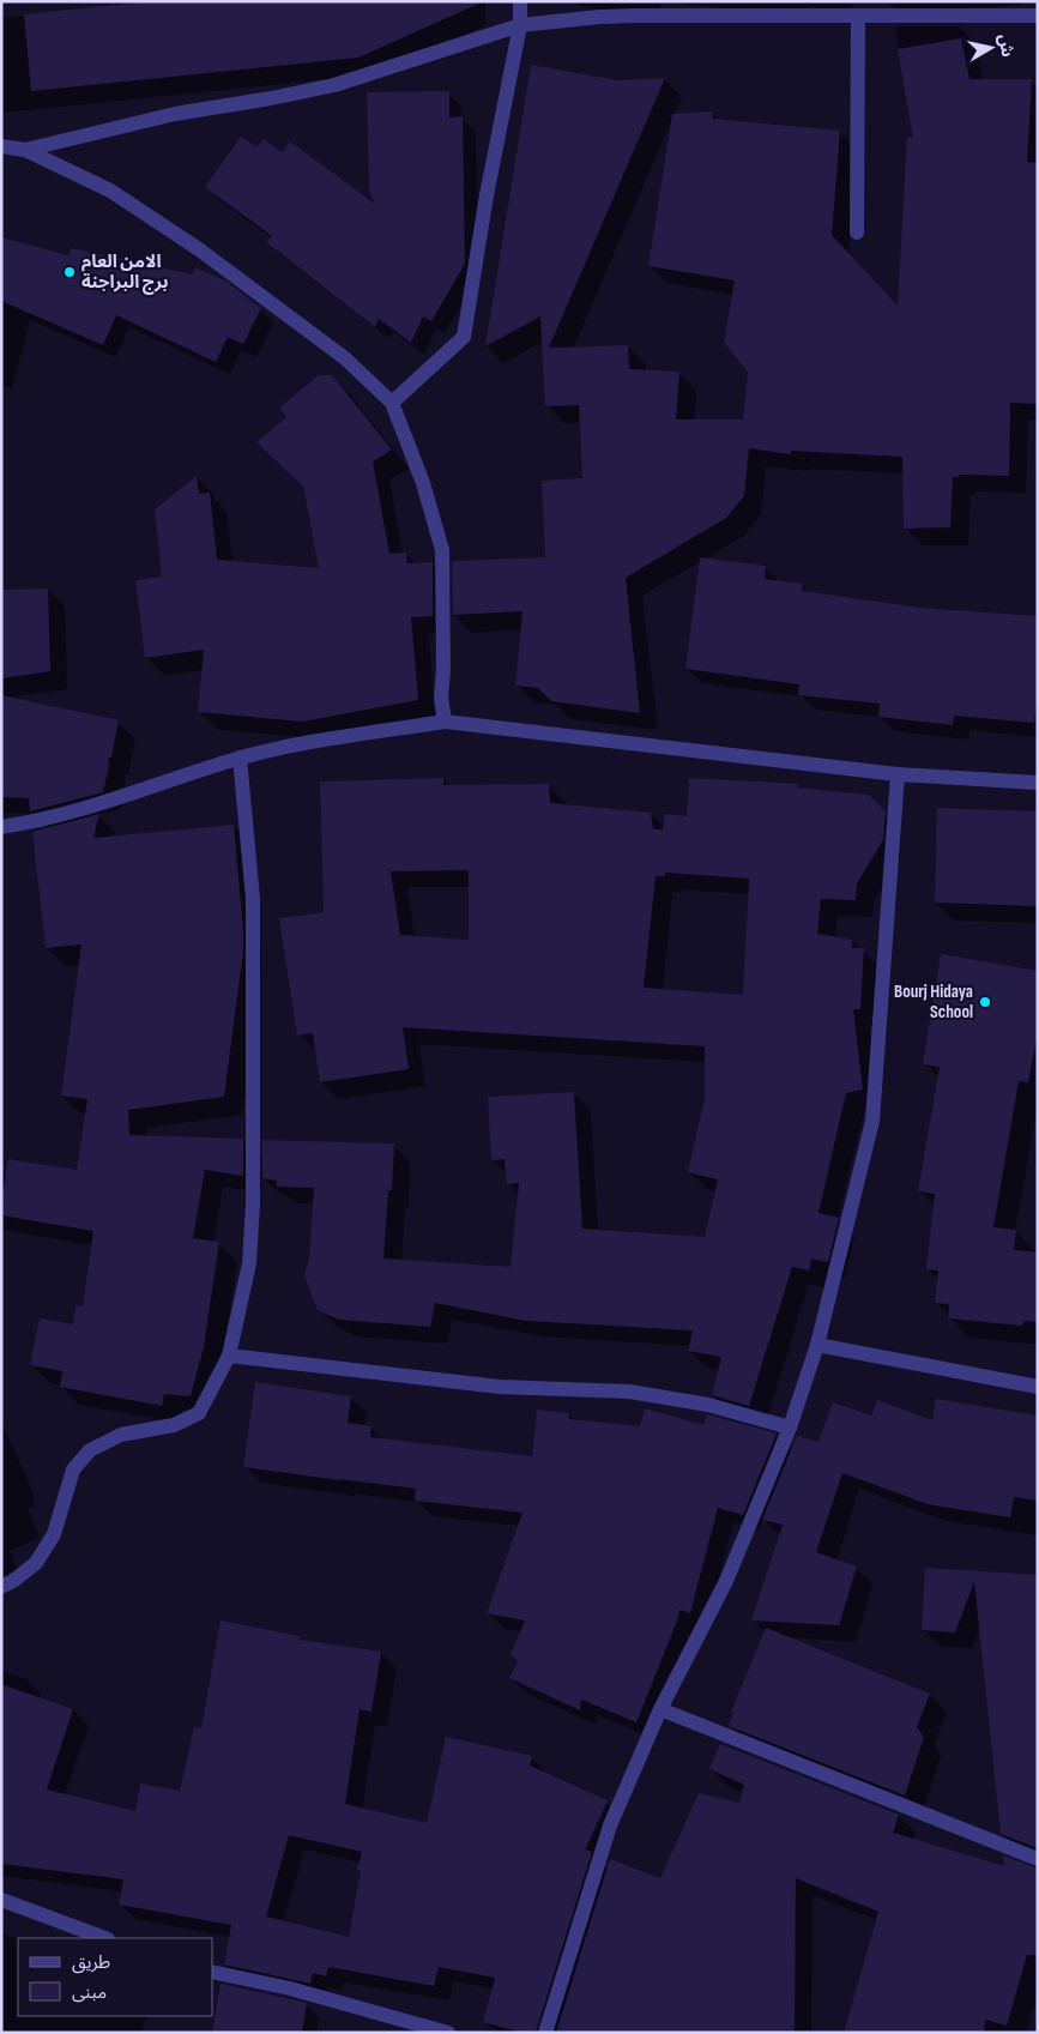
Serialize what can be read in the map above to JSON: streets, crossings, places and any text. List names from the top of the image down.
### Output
{
  "places": ["الامن العام برج البراجنة", "Bourj Hidaya School"],
  "legend": ["طريق", "مبنى"],
  "north": "right"
}
